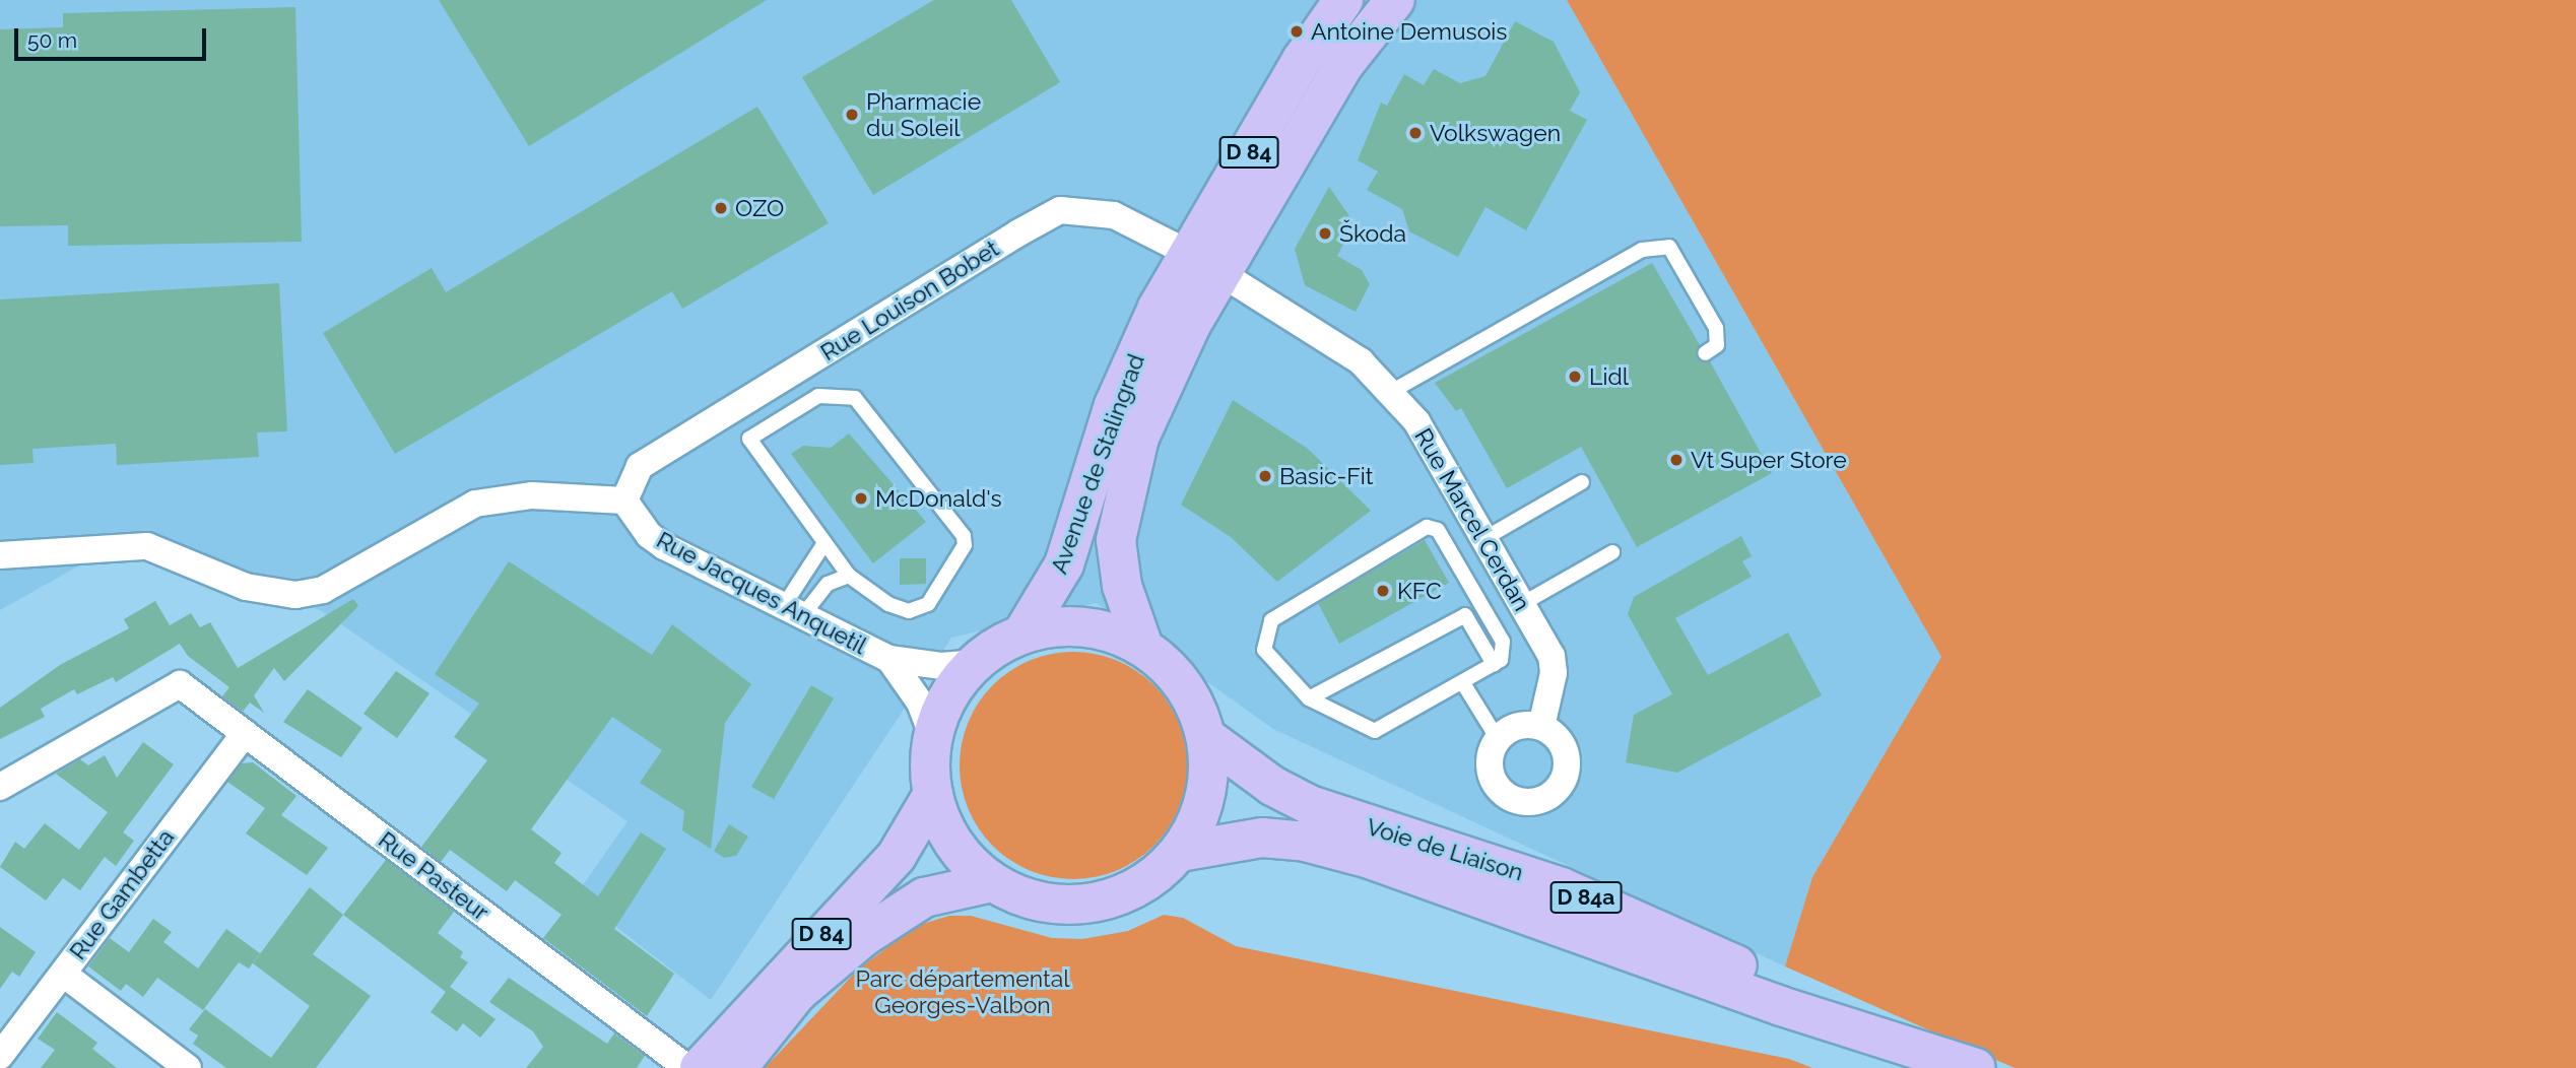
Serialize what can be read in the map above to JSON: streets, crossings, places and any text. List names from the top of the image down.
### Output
{
  "streets": {
    "main road": [
      "D 84",
      "Avenue de Stalingrad",
      "Voie de Liaison",
      "D 84a"
    ],
    "street": [
      "Rue Louison Bobet",
      "Rue Marcel Cerdan",
      "Rue Jacques Anquetil",
      "Rue Pasteur",
      "Rue Gambetta"
    ]
  },
  "crossings": [
    ["Rue Louison Bobet", "Avenue de Stalingrad"],
    ["Rue Louison Bobet", "Rue Marcel Cerdan"],
    ["Rue Louison Bobet", "Rue Jacques Anquetil"],
    ["Avenue de Stalingrad", "Rue Marcel Cerdan"],
    ["Rue Pasteur", "Rue Gambetta"]
  ],
  "parks": ["Parc départemental Georges-Valbon"],
  "places": [
    "Antoine Demusois",
    "Pharmacie du Soleil",
    "Volkswagen",
    "OZO",
    "Škoda",
    "Lidl",
    "Vt Super Store",
    "Basic-Fit",
    "McDonald's",
    "KFC"
  ],
  "scale_bar": "50 m"
}
